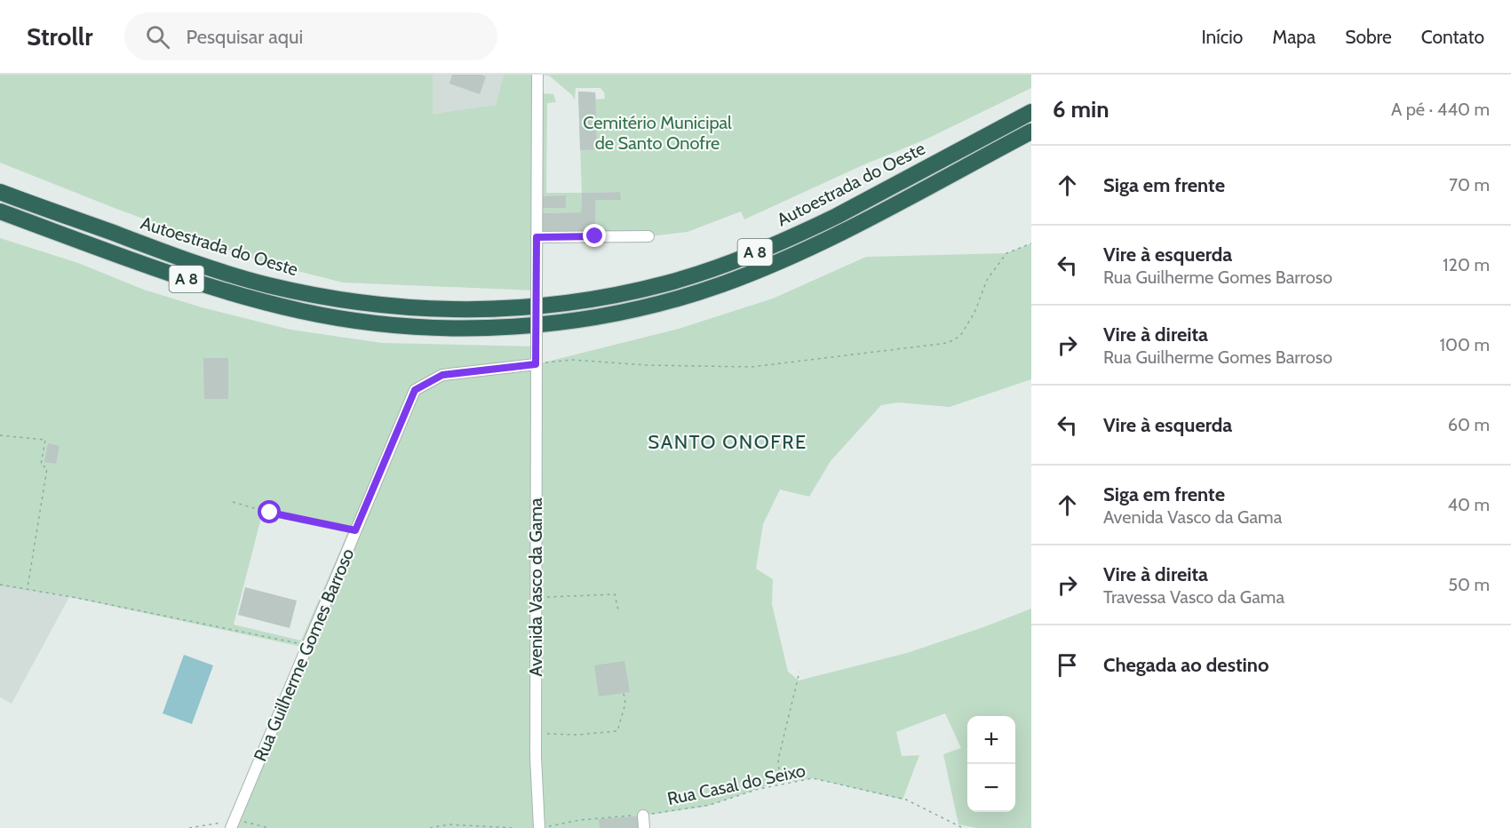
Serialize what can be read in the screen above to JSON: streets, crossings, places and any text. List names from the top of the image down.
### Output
{
  "streets": {
    "highway": ["Autoestrada do Oeste", "A 8"],
    "street": ["Avenida Vasco da Gama", "Rua Guilherme Gomes Barroso"],
    "path": ["Rua Casal do Seixo"]
  },
  "crossings": [
    ["Avenida Vasco da Gama", "Rua Guilherme Gomes Barroso"]
  ],
  "districts": ["SANTO ONOFRE"],
  "parks": ["Cemitério Municipal de Santo Onofre"],
  "page": {
    "header": "Strollr",
    "search": "Pesquisar aqui",
    "nav": [
      "Início",
      "Mapa",
      "Sobre",
      "Contato"
    ],
    "heading": ["6 min", "A pé · 440 m"],
    "list": [
      ["Siga em frente", "70 m"],
      ["Vire à esquerda", "Rua Guilherme Gomes Barroso", "120 m"],
      ["Vire à direita", "Rua Guilherme Gomes Barroso", "100 m"],
      ["Vire à esquerda", "60 m"],
      ["Siga em frente", "Avenida Vasco da Gama", "40 m"],
      ["Vire à direita", "Travessa Vasco da Gama", "50 m"],
      "Chegada ao destino"
    ],
    "map_buttons": ["+", "−"]
  }
}
